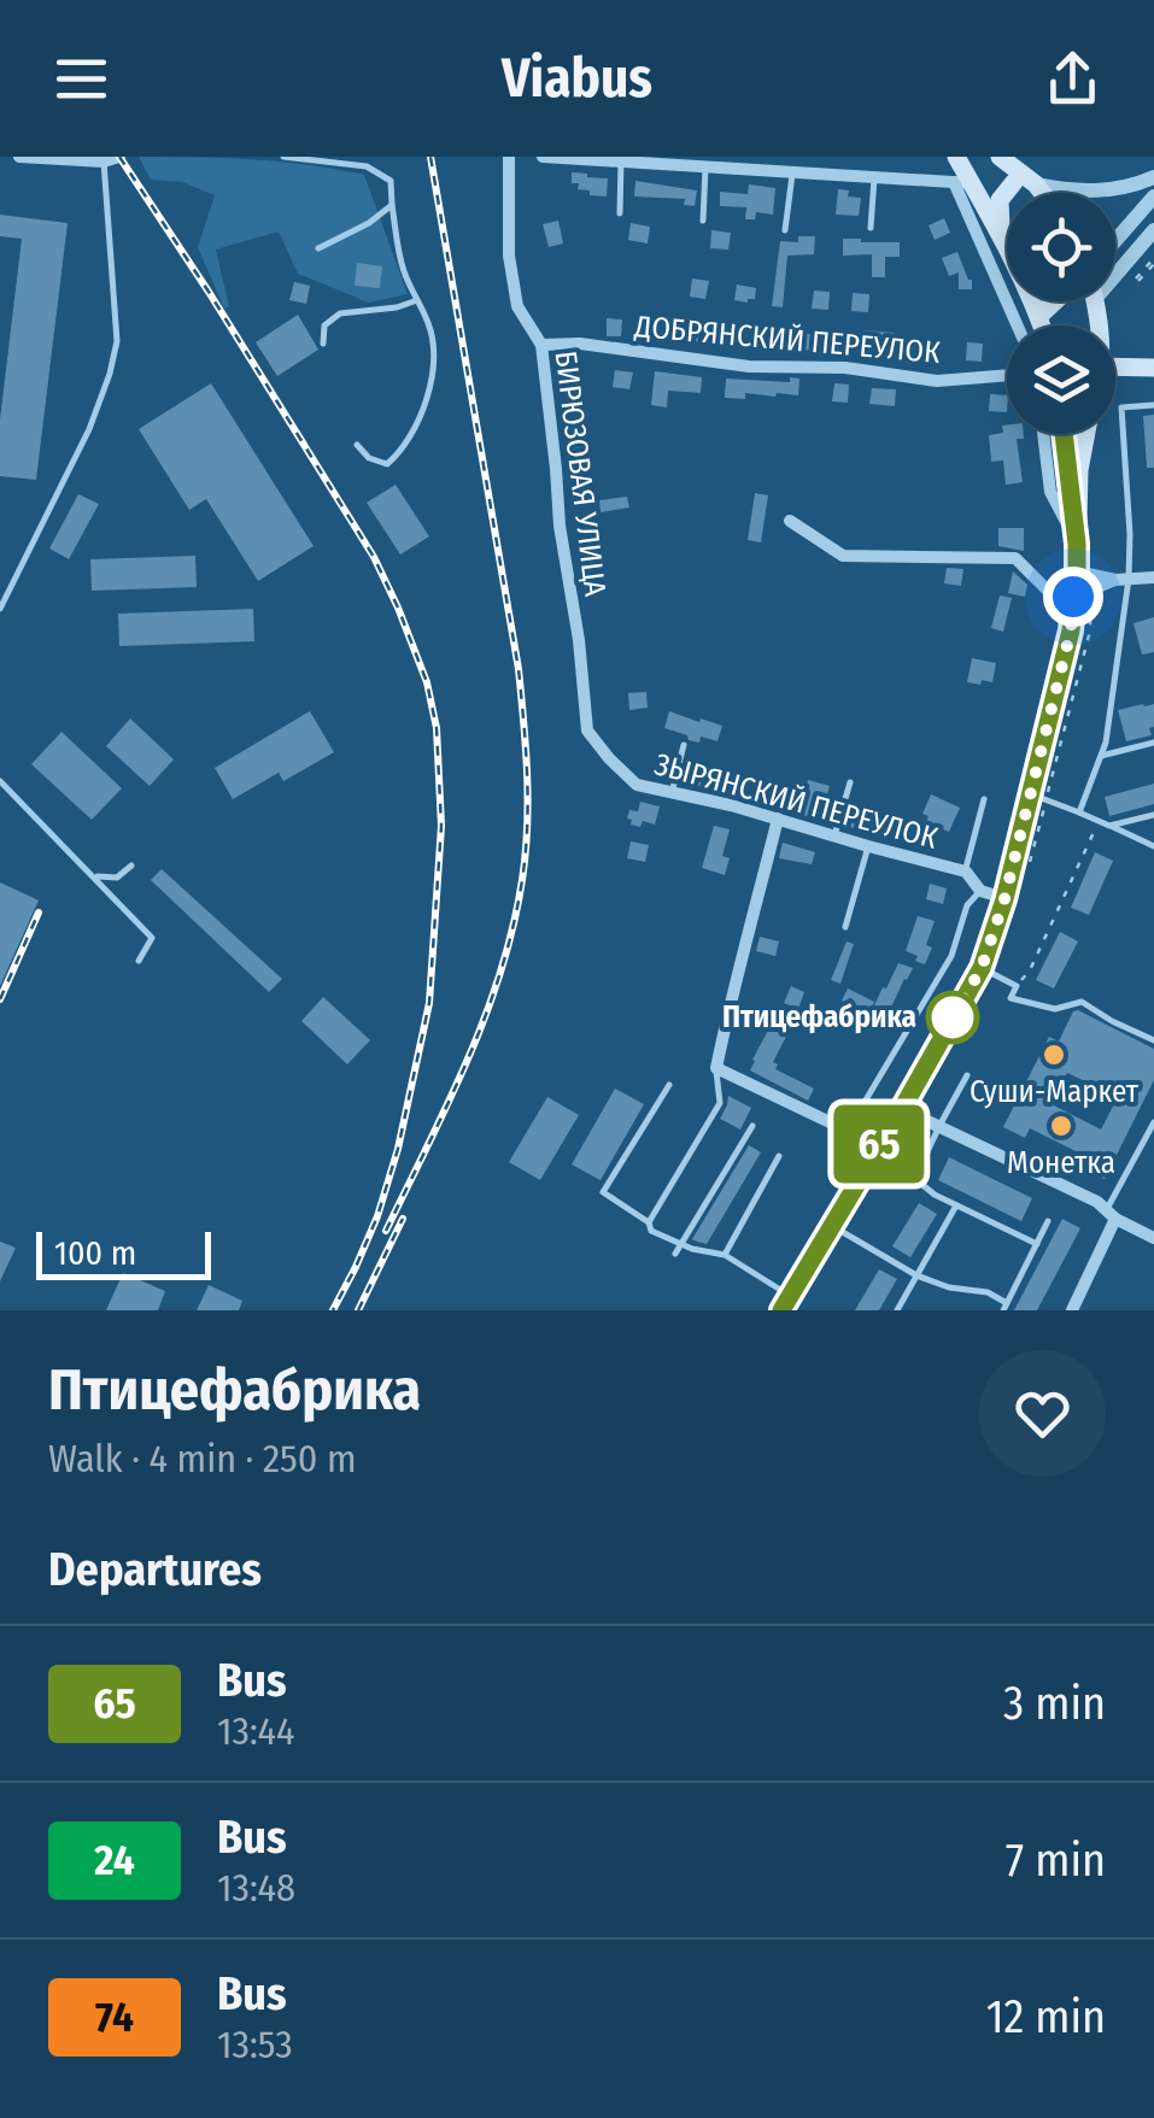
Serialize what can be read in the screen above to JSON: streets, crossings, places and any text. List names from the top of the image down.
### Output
{
  "streets": {
    "street": ["ДОБРЯНСКИЙ ПЕРЕУЛОК", "БИРЮЗОВАЯ УЛИЦА", "ЗЫРЯНСКИЙ ПЕРЕУЛОК"]
  },
  "crossings": [
    ["ДОБРЯНСКИЙ ПЕРЕУЛОК", "БИРЮЗОВАЯ УЛИЦА"],
    ["БИРЮЗОВАЯ УЛИЦА", "ЗЫРЯНСКИЙ ПЕРЕУЛОК"]
  ],
  "places": ["Птицефабрика", "Суши-Маркет", "Монетка"],
  "lines": ["bus line 65"],
  "scale_bar": "100 m",
  "page": {
    "header": "Viabus",
    "on_map": "65",
    "scale": "100 m",
    "heading": [
      ["Птицефабрика", "Walk · 4 min · 250 m"],
      "Departures"
    ],
    "list": [
      {
        "mark": "65",
        "name": "Bus",
        "note": "13:44",
        "value": "3 min"
      },
      {
        "mark": "24",
        "name": "Bus",
        "note": "13:48",
        "value": "7 min"
      },
      {
        "mark": "74",
        "name": "Bus",
        "note": "13:53",
        "value": "12 min"
      }
    ]
  }
}
